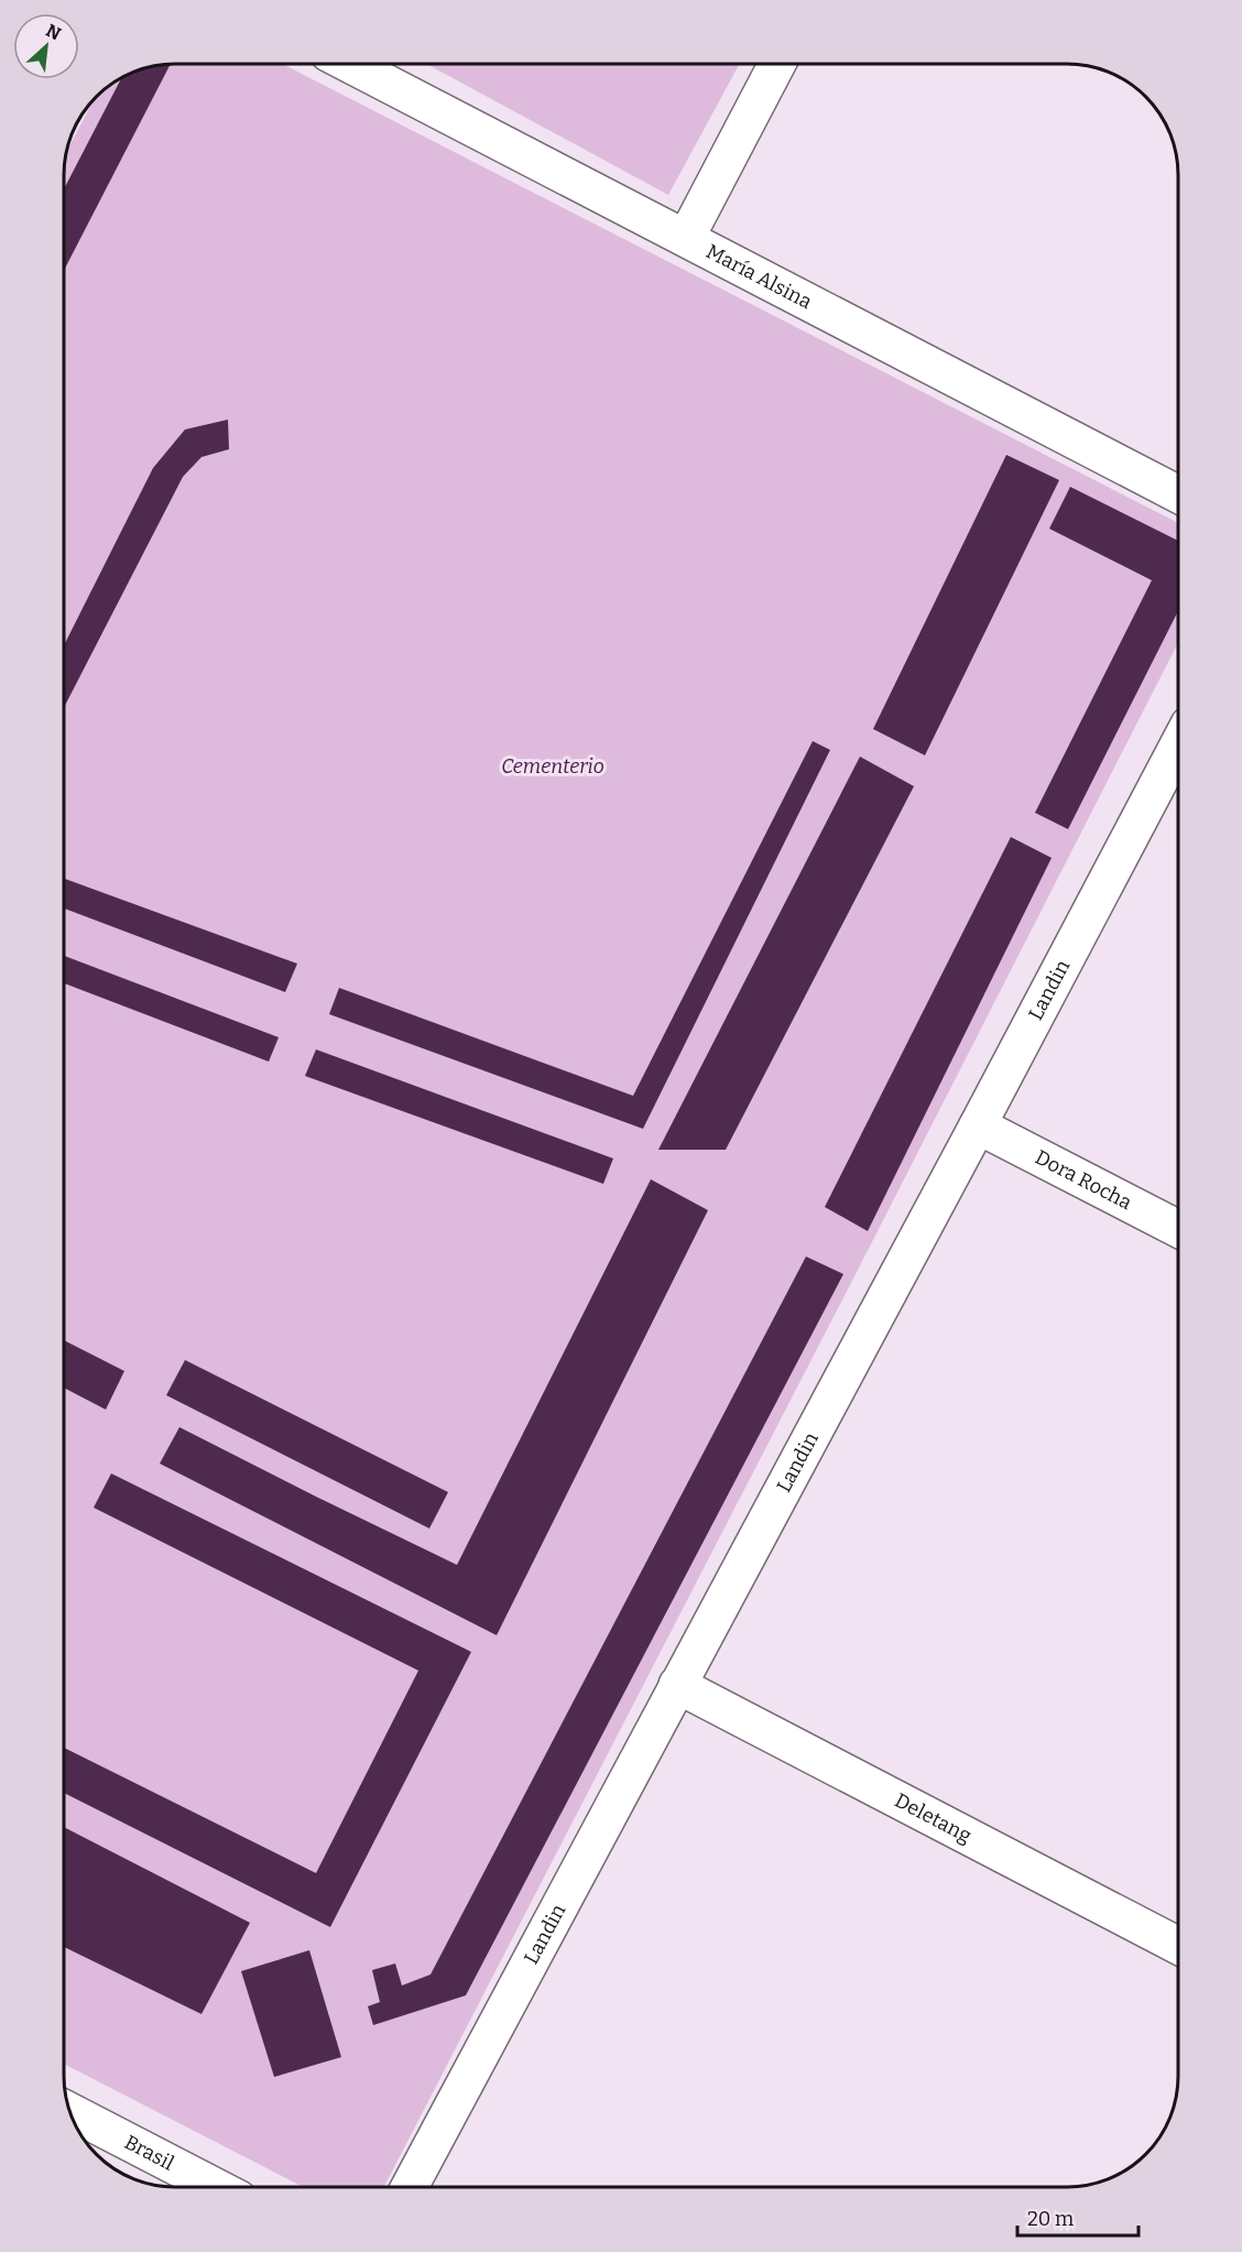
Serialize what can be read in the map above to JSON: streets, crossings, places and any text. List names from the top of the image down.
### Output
{
  "streets": {
    "street": [
      "María Alsina",
      "Landin",
      "Dora Rocha",
      "Deletang",
      "Brasil"
    ]
  },
  "crossings": [
    ["Landin", "Dora Rocha"],
    ["Landin", "Deletang"]
  ],
  "parks": ["Cementerio"],
  "scale_bar": "20 m",
  "north": "top right"
}
